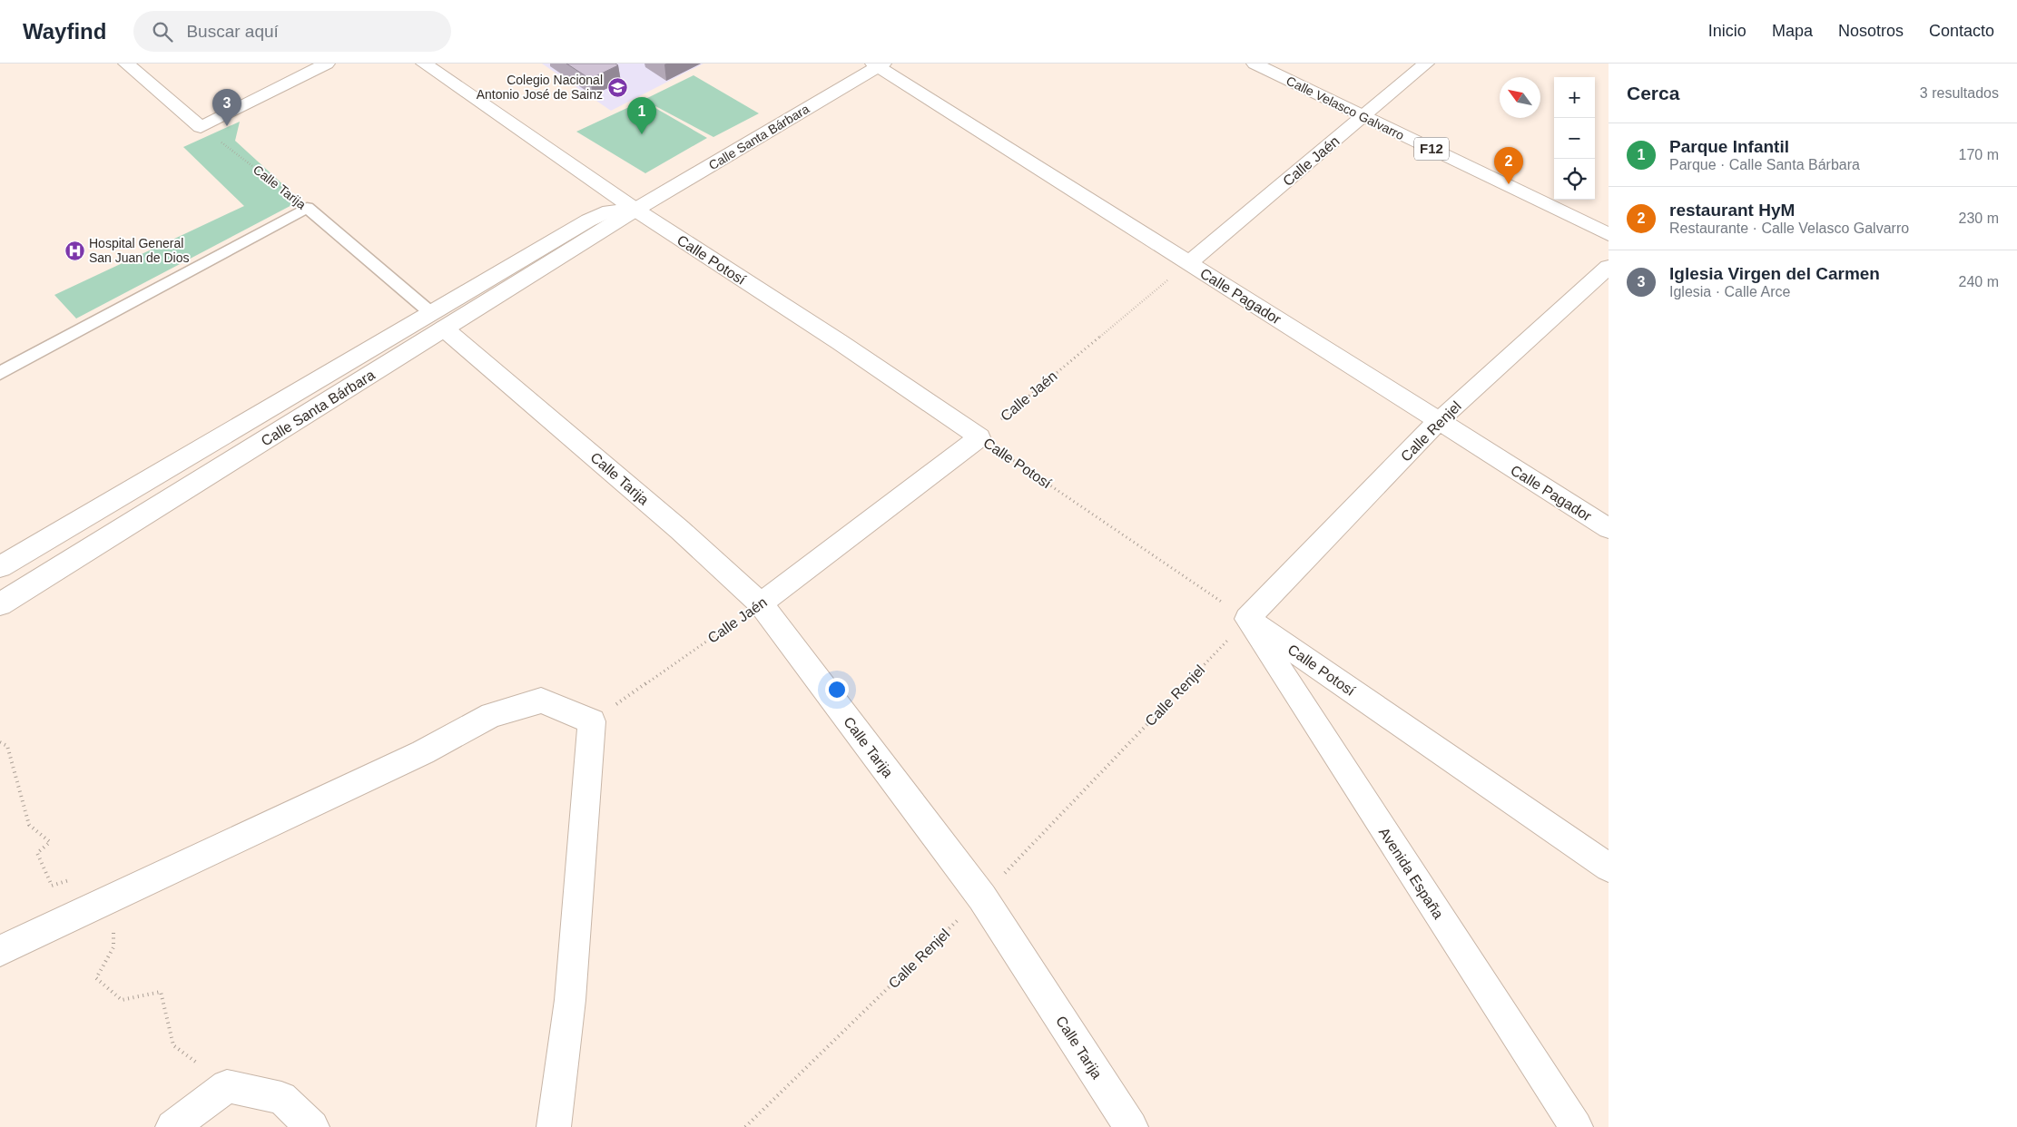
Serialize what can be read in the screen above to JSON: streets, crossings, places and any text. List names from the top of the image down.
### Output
{
  "streets": {
    "street": [
      "Calle Velasco Galvarro",
      "Calle Santa Bárbara",
      "F12",
      "Calle Jaén",
      "Calle Tarija",
      "Calle Potosí",
      "Calle Pagador",
      "Calle Renjel",
      "Avenida España"
    ]
  },
  "crossings": [
    ["Calle Velasco Galvarro", "Calle Jaén"],
    ["Calle Santa Bárbara", "Calle Tarija"],
    ["Calle Santa Bárbara", "Calle Potosí"],
    ["Calle Santa Bárbara", "Calle Pagador"],
    ["Calle Jaén", "Calle Tarija"],
    ["Calle Jaén", "Calle Potosí"],
    ["Calle Jaén", "Calle Pagador"],
    ["Calle Tarija", "Calle Renjel"],
    ["Calle Potosí", "Calle Renjel"],
    ["Calle Potosí", "Avenida España"],
    ["Calle Pagador", "Calle Renjel"],
    ["Calle Renjel", "Avenida España"]
  ],
  "places": {
    "school or university": ["Colegio Nacional Antonio José de Sainz"],
    "hospital": ["Hospital General San Juan de Dios"]
  },
  "north": "top left",
  "page": {
    "header": "Wayfind",
    "search": "Buscar aquí",
    "nav": [
      "Inicio",
      "Mapa",
      "Nosotros",
      "Contacto"
    ],
    "heading": ["Cerca", "3 resultados"],
    "map_buttons": ["+", "−"],
    "pins": ["3", "1", "2"],
    "list": [
      {
        "mark": "1",
        "name": "Parque Infantil",
        "note": "Parque · Calle Santa Bárbara",
        "value": "170 m"
      },
      {
        "mark": "2",
        "name": "restaurant HyM",
        "note": "Restaurante · Calle Velasco Galvarro",
        "value": "230 m"
      },
      {
        "mark": "3",
        "name": "Iglesia Virgen del Carmen",
        "note": "Iglesia · Calle Arce",
        "value": "240 m"
      }
    ]
  }
}
